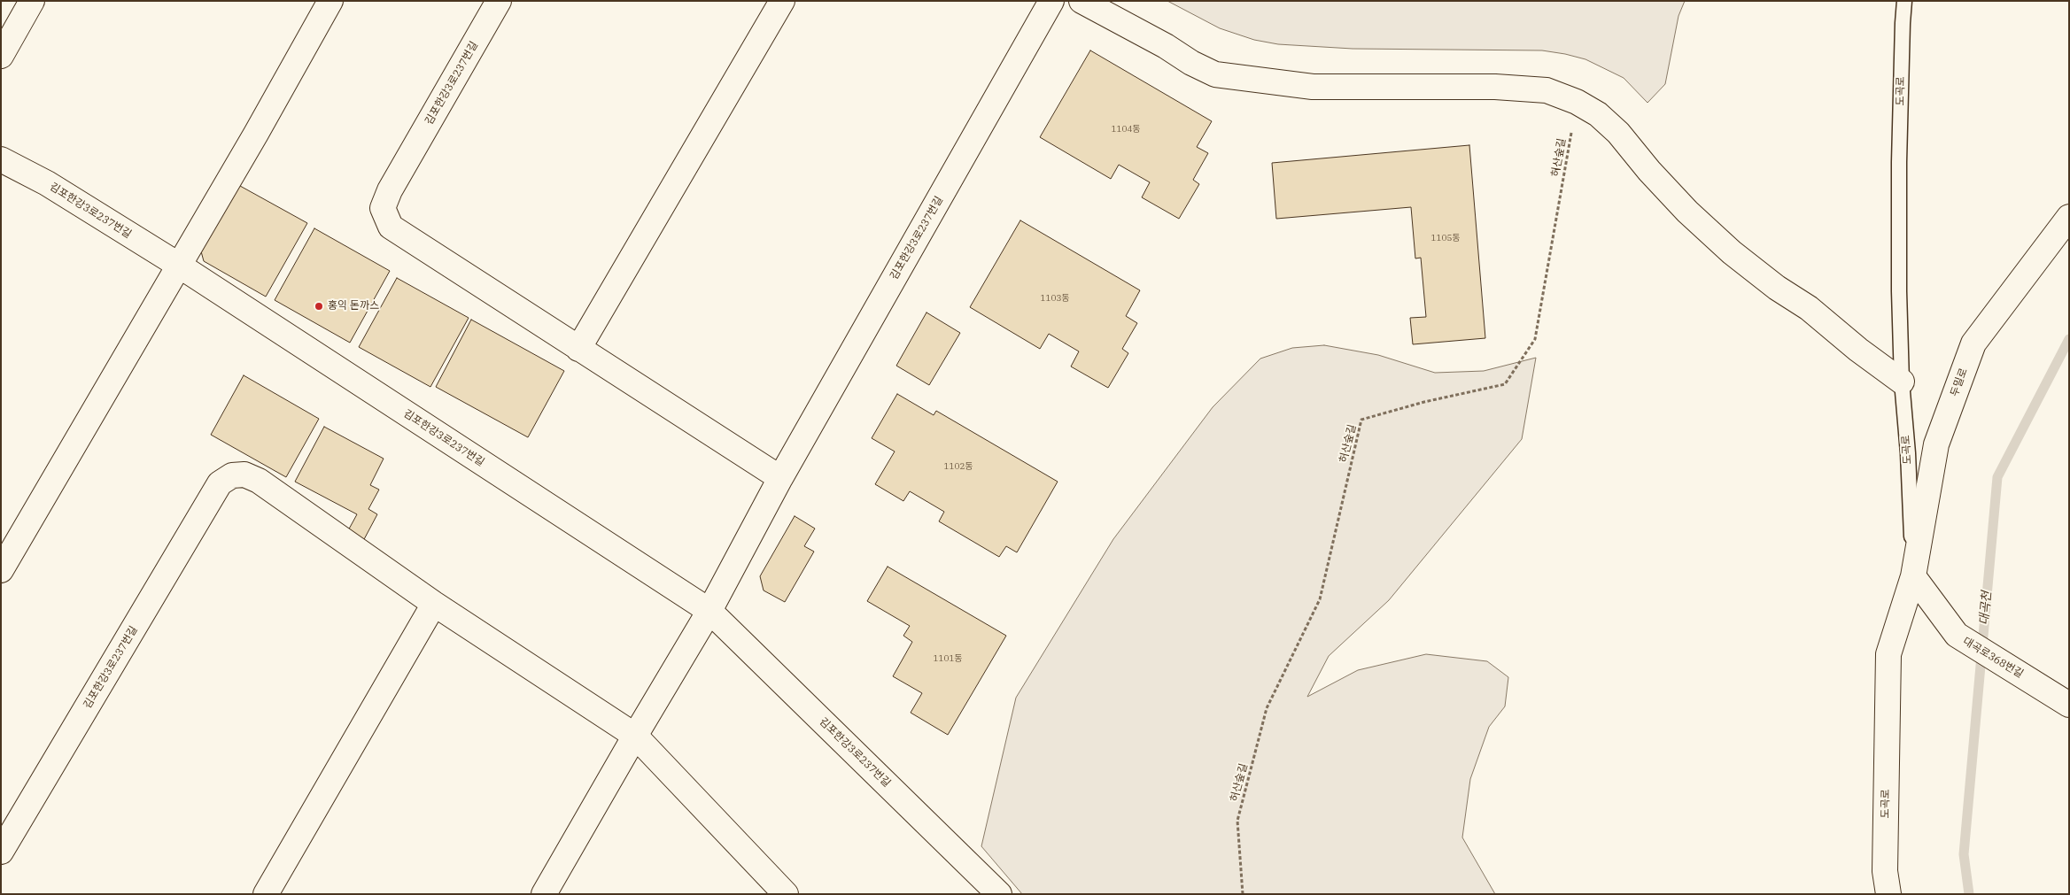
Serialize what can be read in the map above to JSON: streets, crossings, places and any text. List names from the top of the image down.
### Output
{
  "streets": {
    "street": [
      "김포한강3로237번길",
      "도곡로",
      "두밀로",
      "대곡로368번길"
    ],
    "path": ["허산숲길"]
  },
  "crossings": [
    ["도곡로", "두밀로"],
    ["도곡로", "대곡로368번길"],
    ["두밀로", "대곡로368번길"]
  ],
  "water": ["대곡천"],
  "places": ["홍익 돈까스"],
  "house_numbers": [
    "1104동",
    "1105동",
    "1103동",
    "1102동",
    "1101동"
  ]
}
